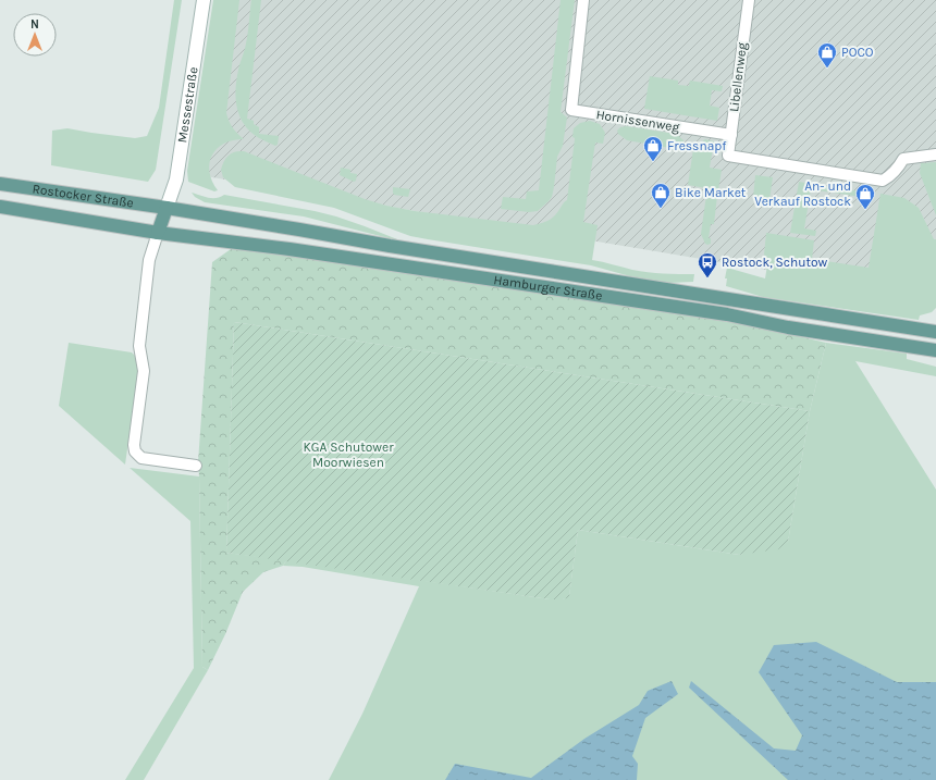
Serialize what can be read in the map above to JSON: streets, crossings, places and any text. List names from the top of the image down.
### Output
{
  "streets": {
    "main road": ["Messestraße", "Rostocker Straße", "Hamburger Straße"],
    "street": ["Libellenweg", "Hornissenweg"]
  },
  "crossings": [
    ["Libellenweg", "Hornissenweg"],
    ["Messestraße", "Rostocker Straße"],
    ["Messestraße", "Hamburger Straße"],
    ["Rostocker Straße", "Hamburger Straße"]
  ],
  "parks": ["KGA Schutower Moorwiesen"],
  "places": {
    "shop": [
      "POCO",
      "Fressnapf",
      "Bike Market",
      "An- und Verkauf Rostock"
    ],
    "bus stop": ["Rostock, Schutow"]
  },
  "north": "top"
}
